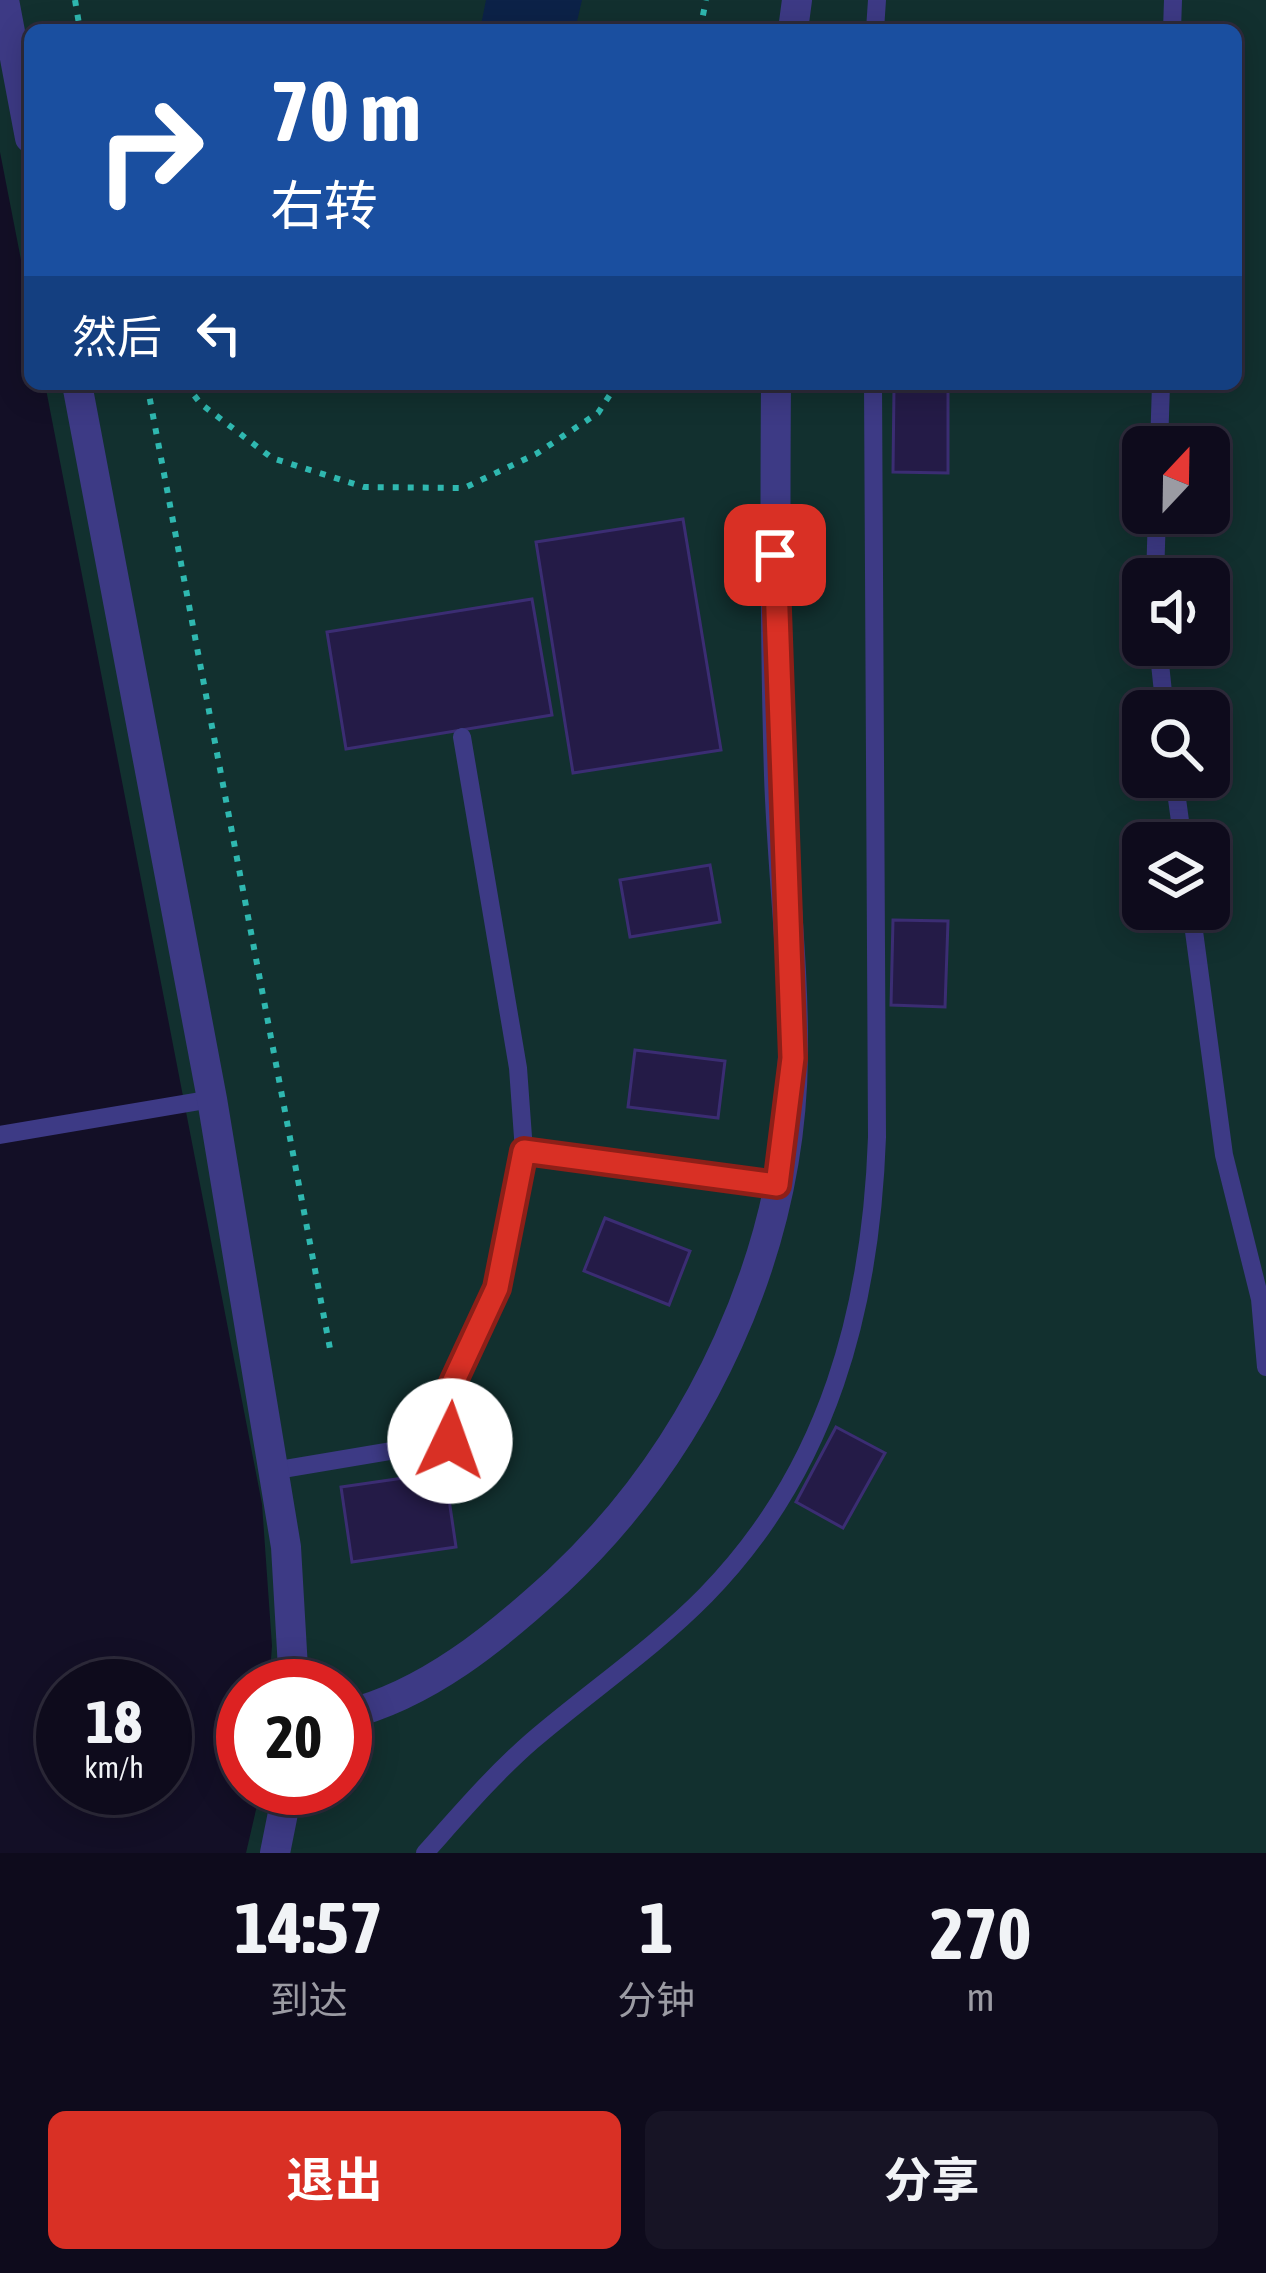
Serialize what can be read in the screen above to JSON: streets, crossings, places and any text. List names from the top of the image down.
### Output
{
  "north": "top",
  "page": {
    "turn": ["70 m", "右转"],
    "then": "然后",
    "speed": "18 km/h",
    "limit": "20",
    "eta": [
      "14:57",
      "到达",
      "1",
      "分钟",
      "270",
      "m"
    ],
    "buttons": ["退出", "分享"]
  }
}
